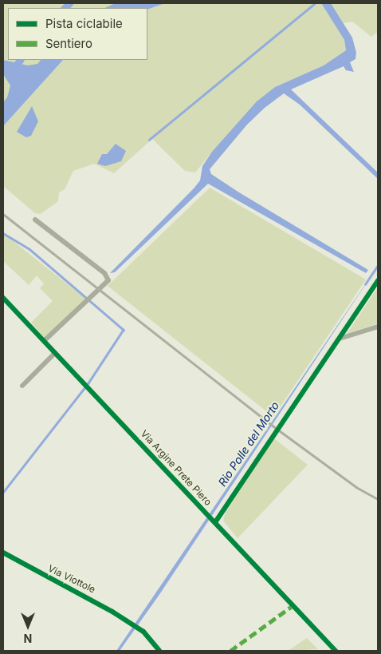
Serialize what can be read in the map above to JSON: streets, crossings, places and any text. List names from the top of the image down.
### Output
{
  "streets": {
    "street": ["Via Argine Prete Piero", "Via Viottole"]
  },
  "water": ["Rio Polle del Morto"],
  "legend": ["Pista ciclabile", "Sentiero"],
  "north": "bottom"
}
